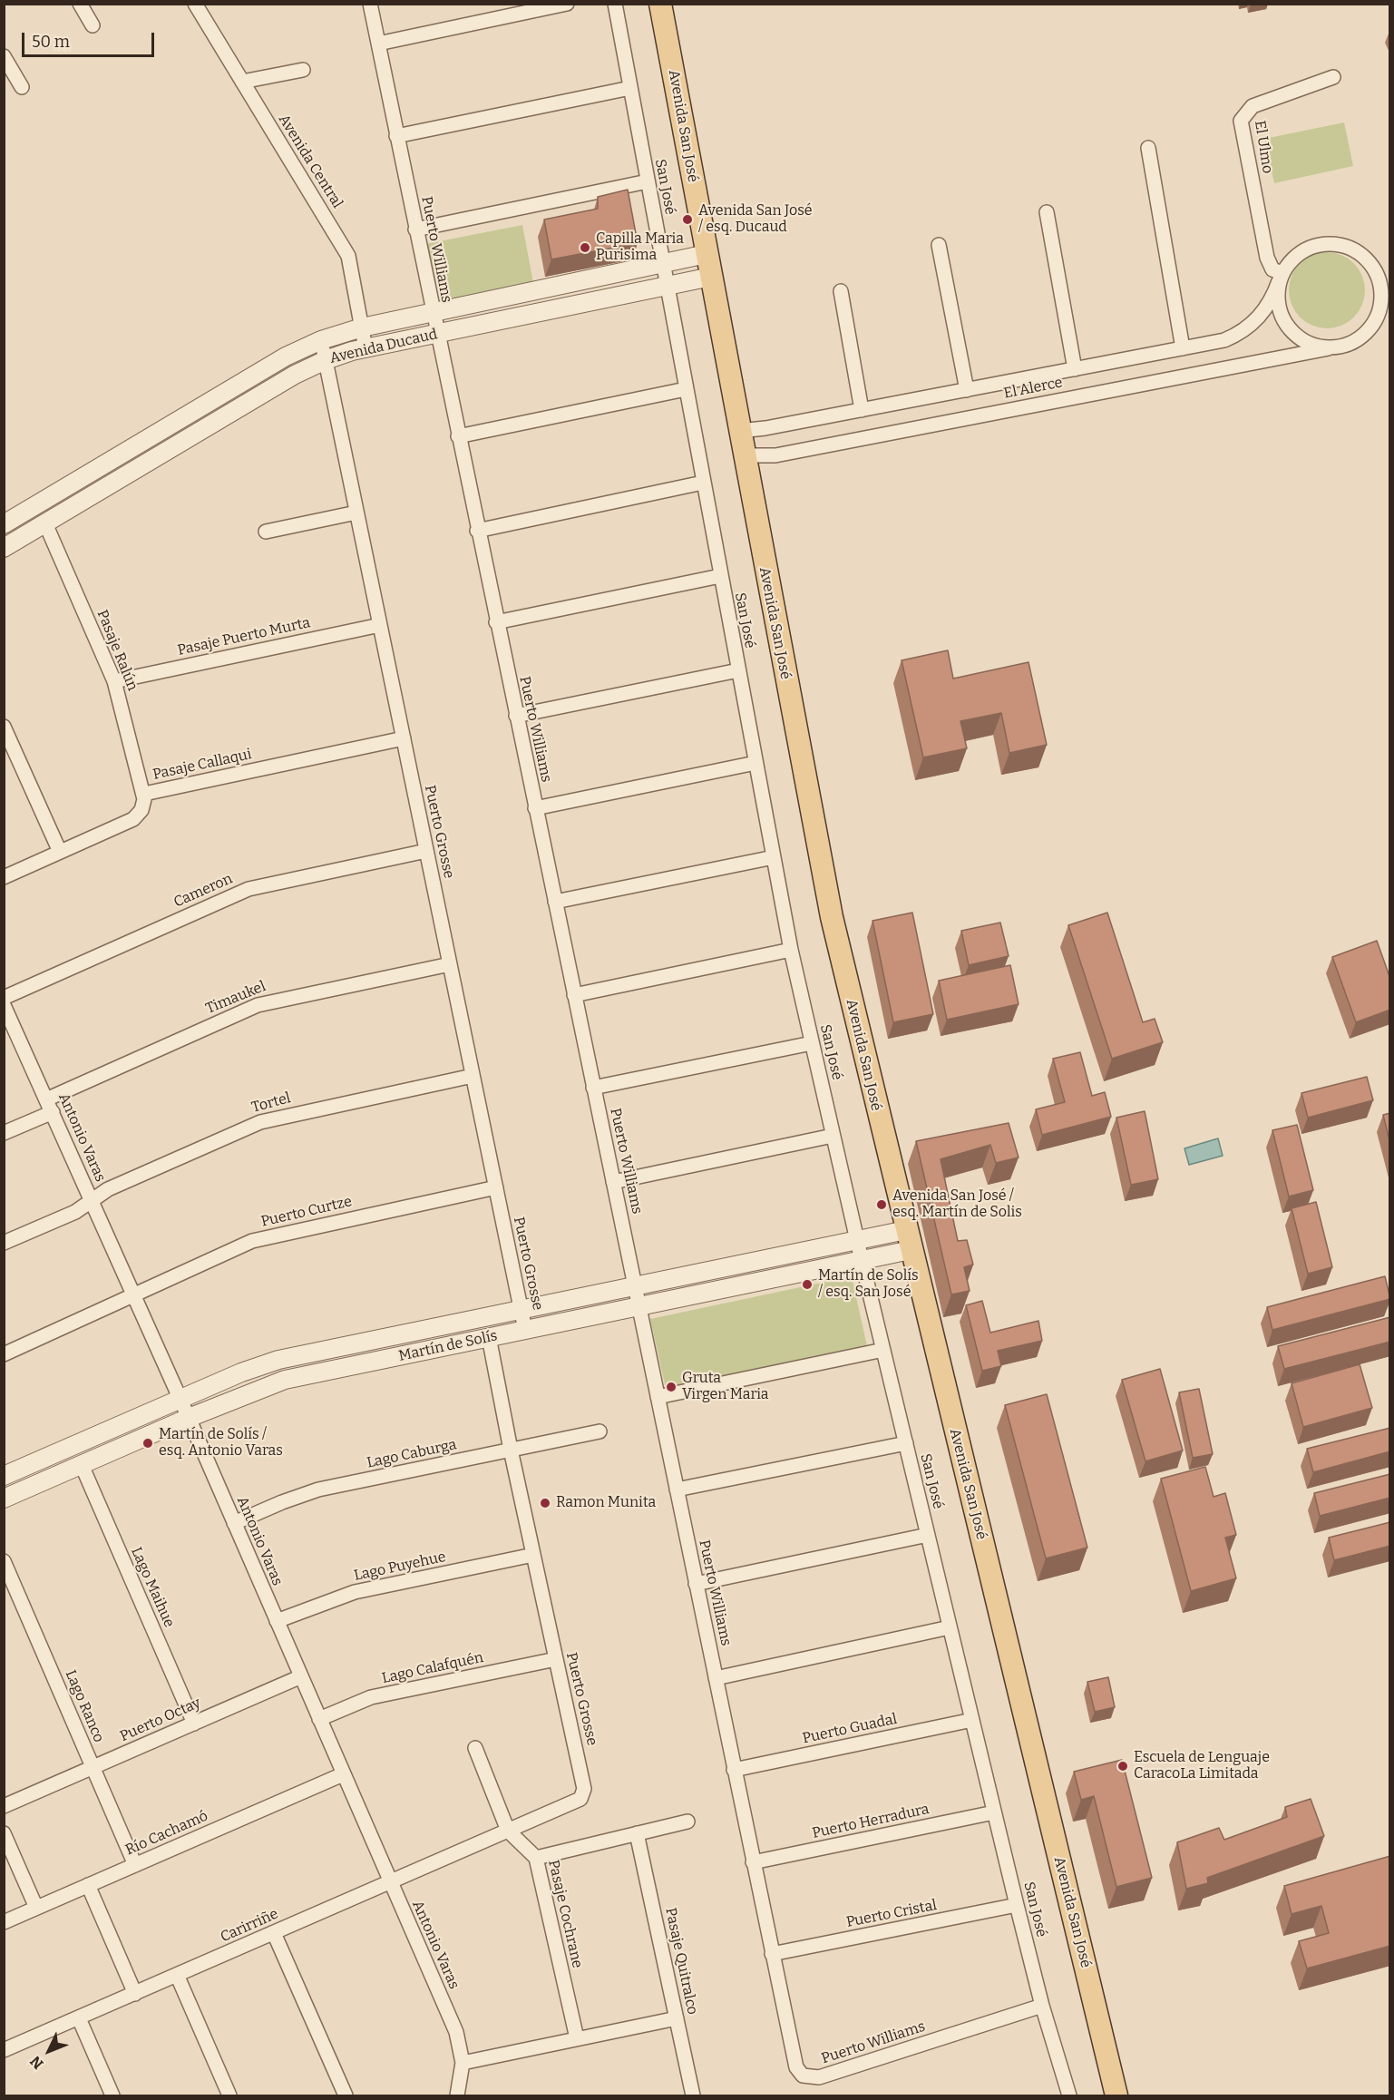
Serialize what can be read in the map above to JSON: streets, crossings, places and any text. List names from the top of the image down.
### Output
{
  "streets": {
    "main road": ["Avenida San José"],
    "street": [
      "El Ulmo",
      "Avenida Central",
      "San José",
      "Puerto Williams",
      "Avenida Ducaud",
      "El Alerce",
      "Pasaje Puerto Murta",
      "Pasaje Ralún",
      "Pasaje Callaqui",
      "Puerto Grosse",
      "Cameron",
      "Timaukel",
      "Tortel",
      "Antonio Varas",
      "Puerto Curtze",
      "Martín de Solís",
      "Lago Caburga",
      "Lago Puyehue",
      "Lago Maihue",
      "Lago Calafquén",
      "Lago Ranco",
      "Puerto Octay",
      "Puerto Guadal",
      "Puerto Herradura",
      "Río Cachamó",
      "Pasaje Cochrane",
      "Puerto Cristal",
      "Carirriñe",
      "Pasaje Quitralco"
    ]
  },
  "crossings": [
    ["Avenida San José", "Avenida Ducaud"],
    ["Avenida San José", "El Alerce"],
    ["Avenida San José", "Martín de Solís"],
    ["El Ulmo", "El Alerce"],
    ["Avenida Central", "Avenida Ducaud"],
    ["San José", "Puerto Williams"],
    ["San José", "Avenida Ducaud"],
    ["San José", "Martín de Solís"],
    ["San José", "Puerto Guadal"],
    ["San José", "Puerto Herradura"],
    ["San José", "Puerto Cristal"],
    ["Puerto Williams", "Avenida Ducaud"],
    ["Puerto Williams", "Martín de Solís"],
    ["Puerto Williams", "Puerto Guadal"],
    ["Puerto Williams", "Puerto Herradura"],
    ["Puerto Williams", "Puerto Cristal"],
    ["Avenida Ducaud", "Pasaje Ralún"],
    ["Avenida Ducaud", "Puerto Grosse"],
    ["Pasaje Puerto Murta", "Pasaje Ralún"],
    ["Pasaje Puerto Murta", "Puerto Grosse"],
    ["Pasaje Ralún", "Pasaje Callaqui"],
    ["Pasaje Callaqui", "Puerto Grosse"],
    ["Puerto Grosse", "Cameron"],
    ["Puerto Grosse", "Timaukel"],
    ["Puerto Grosse", "Tortel"],
    ["Puerto Grosse", "Puerto Curtze"],
    ["Puerto Grosse", "Martín de Solís"],
    ["Puerto Grosse", "Lago Caburga"],
    ["Puerto Grosse", "Lago Puyehue"],
    ["Puerto Grosse", "Lago Calafquén"],
    ["Puerto Grosse", "Pasaje Cochrane"],
    ["Puerto Grosse", "Carirriñe"],
    ["Timaukel", "Antonio Varas"],
    ["Tortel", "Antonio Varas"],
    ["Antonio Varas", "Puerto Curtze"],
    ["Antonio Varas", "Martín de Solís"],
    ["Antonio Varas", "Lago Caburga"],
    ["Antonio Varas", "Lago Puyehue"],
    ["Antonio Varas", "Lago Calafquén"],
    ["Antonio Varas", "Puerto Octay"],
    ["Antonio Varas", "Río Cachamó"],
    ["Antonio Varas", "Carirriñe"],
    ["Martín de Solís", "Lago Maihue"],
    ["Lago Maihue", "Puerto Octay"],
    ["Lago Ranco", "Puerto Octay"],
    ["Lago Ranco", "Río Cachamó"],
    ["Pasaje Cochrane", "Carirriñe"]
  ],
  "places": [
    "Avenida San José / esq. Ducaud",
    "Capilla Maria Purisima",
    "Avenida San José / esq. Martín de Solis",
    "Martín de Solís / esq. San José",
    "Gruta Virgen Maria",
    "Martín de Solís / esq. Antonio Varas",
    "Ramon Munita",
    "Escuela de Lenguaje CaracoLa Limitada"
  ],
  "scale_bar": "50 m",
  "north": "bottom left"
}
